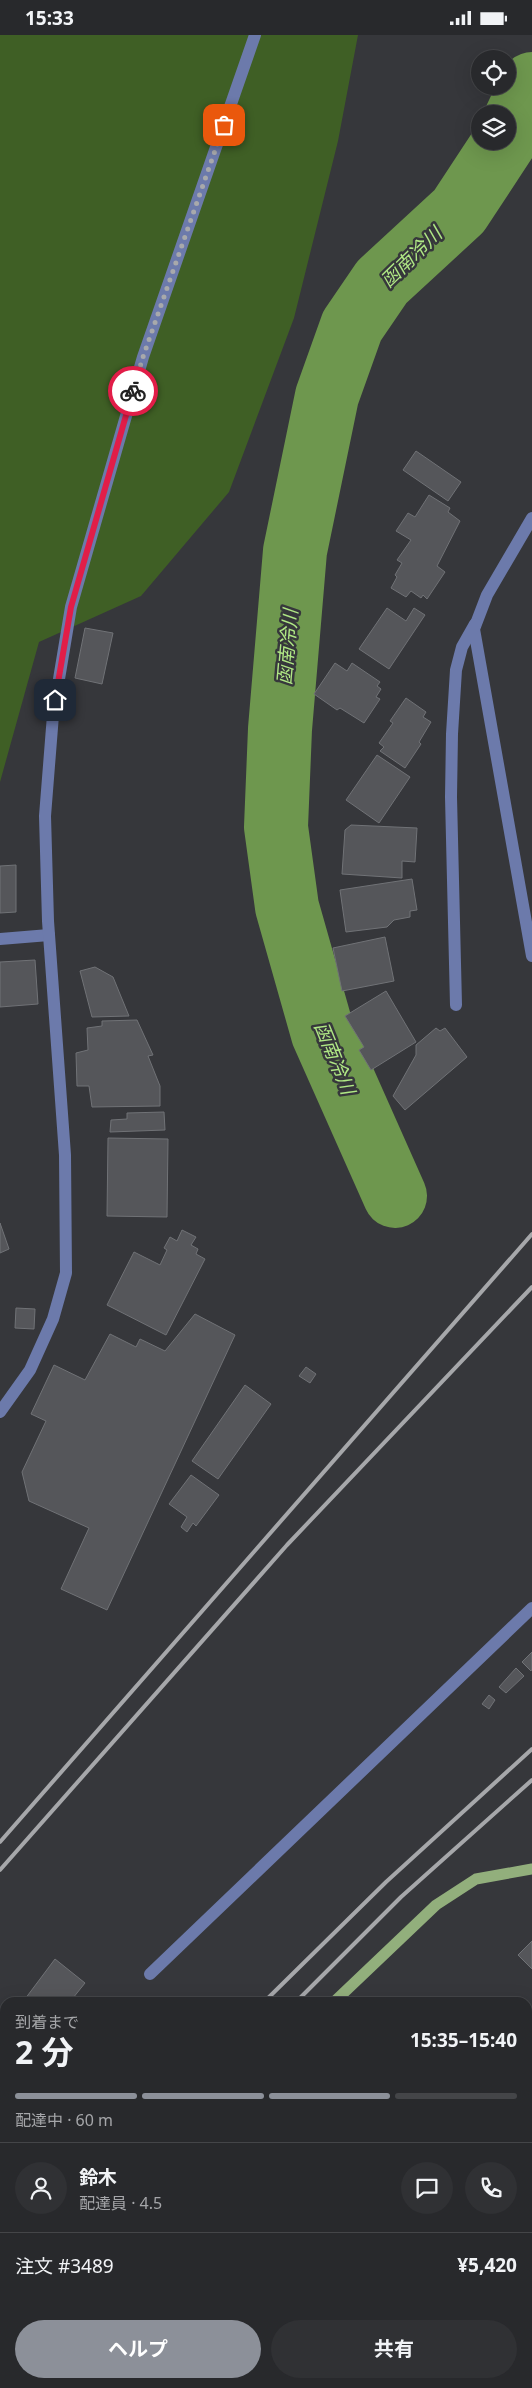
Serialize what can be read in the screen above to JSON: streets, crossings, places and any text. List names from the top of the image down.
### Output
{
  "water": ["函南冷川"],
  "page": {
    "status": "15:33",
    "heading": ["2 分", "到着まで", "15:35–15:40"],
    "panel": [
      "鈴木",
      "配達員 · 4.5",
      "注文 #3489",
      "¥5,420"
    ],
    "bar": "配達中 · 60 m",
    "buttons": ["ヘルプ", "共有"]
  }
}
